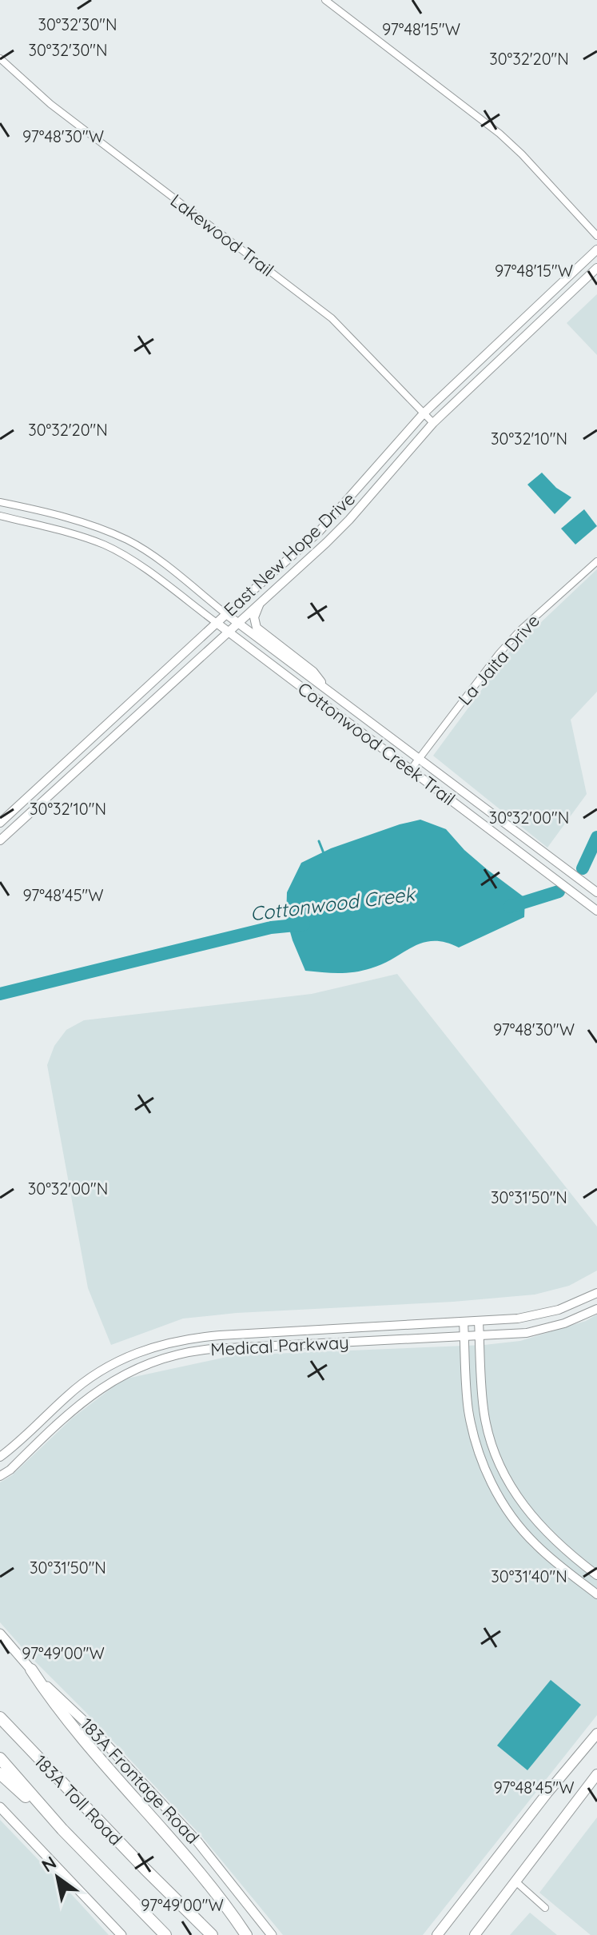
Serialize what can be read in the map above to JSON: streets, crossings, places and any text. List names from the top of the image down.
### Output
{
  "streets": {
    "highway": ["183A Toll Road"],
    "main road": ["183A Frontage Road"],
    "street": [
      "Lakewood Trail",
      "East New Hope Drive",
      "La Jaita Drive",
      "Cottonwood Creek Trail",
      "Medical Parkway"
    ]
  },
  "crossings": [
    ["Lakewood Trail", "East New Hope Drive"],
    ["East New Hope Drive", "Cottonwood Creek Trail"],
    ["La Jaita Drive", "Cottonwood Creek Trail"]
  ],
  "water": ["Cottonwood Creek"],
  "north": "top left",
  "coordinates": [
    "30°32'30\"N",
    "97°48'15\"W",
    "30°32'20\"N",
    "97°48'30\"W",
    "30°32'10\"N",
    "30°32'00\"N",
    "97°48'45\"W",
    "30°31'50\"N",
    "30°31'40\"N",
    "97°49'00\"W"
  ]
}
